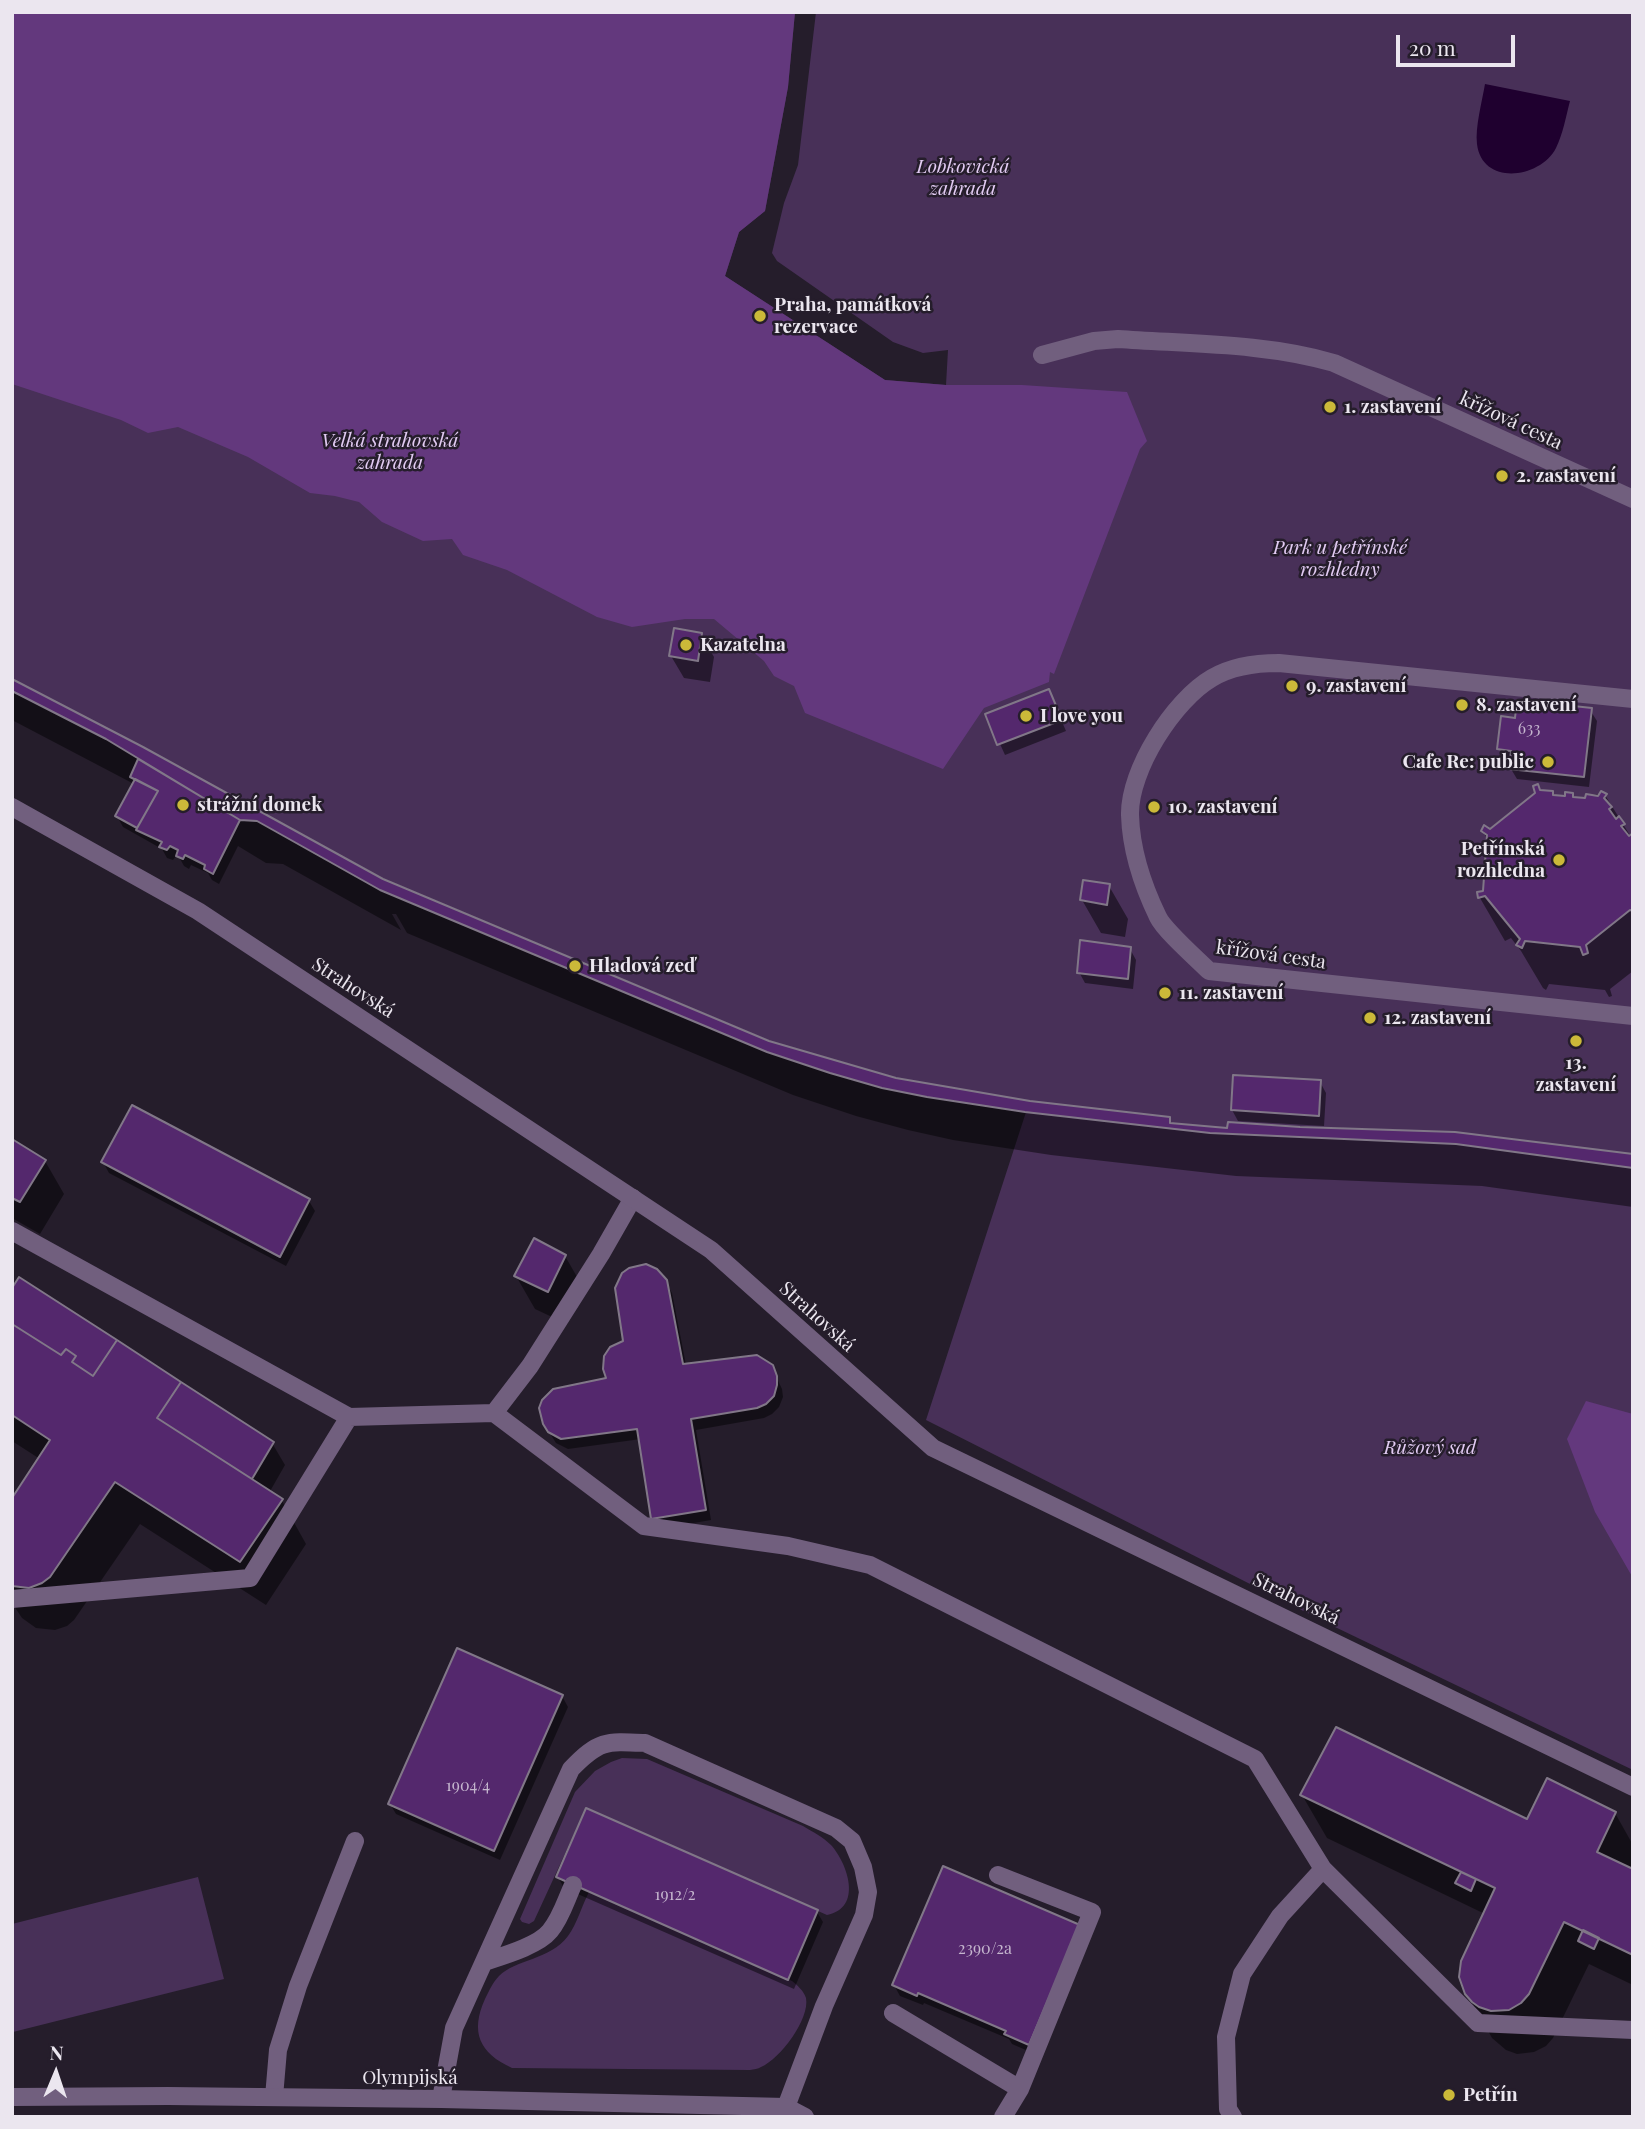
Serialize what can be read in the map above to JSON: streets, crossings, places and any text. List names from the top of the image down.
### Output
{
  "streets": {
    "street": ["křížová cesta", "Strahovská", "Olympijská"]
  },
  "parks": [
    "Lobkovická zahrada",
    "Velká strahovská zahrada",
    "Park u petřínské rozhledny",
    "Růžový sad"
  ],
  "places": [
    "Praha, památková rezervace",
    "1. zastavení",
    "2. zastavení",
    "Kazatelna",
    "9. zastavení",
    "8. zastavení",
    "I love you",
    "Cafe Re: public",
    "strážní domek",
    "10. zastavení",
    "Petřínská rozhledna",
    "Hladová zeď",
    "11. zastavení",
    "12. zastavení",
    "13. zastavení",
    "Petřín"
  ],
  "house_numbers": [
    "633",
    "1904/4",
    "1912/2",
    "2390/2a"
  ],
  "scale_bar": "20 m",
  "north": "top"
}
